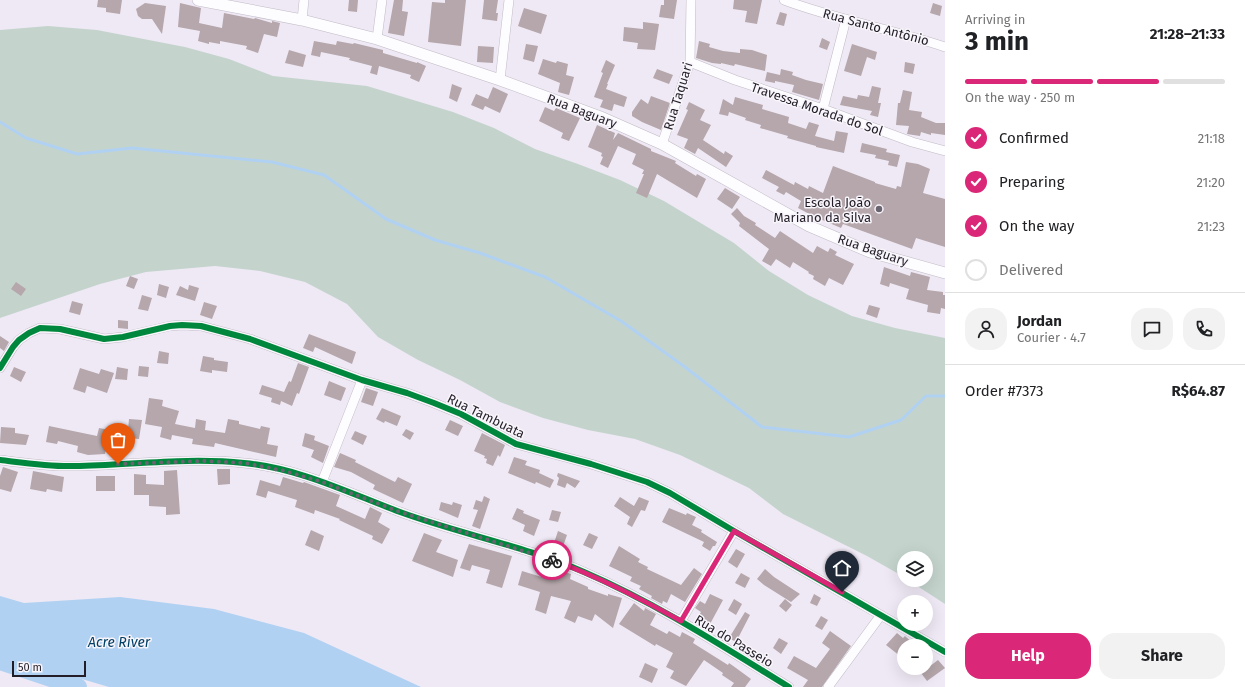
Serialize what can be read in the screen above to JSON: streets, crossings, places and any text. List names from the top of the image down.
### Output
{
  "streets": {
    "street": [
      "Rua Santo Antônio",
      "Rua Taquari",
      "Travessa Morada do Sol",
      "Rua Baguary",
      "Rua Tambuata",
      "Rua do Passeio"
    ]
  },
  "crossings": [
    ["Rua Taquari", "Travessa Morada do Sol"],
    ["Rua Taquari", "Rua Baguary"]
  ],
  "water": ["Acre River"],
  "places": ["Escola João Mariano da Silva"],
  "scale_bar": "50 m",
  "page": {
    "heading": ["3 min", "Arriving in", "21:28–21:33"],
    "panel": [
      "Jordan",
      "Courier · 4.7",
      "Order #7373",
      "R$64.87"
    ],
    "bar": "On the way · 250 m",
    "list": [
      ["Confirmed", "21:18"],
      ["Preparing", "21:20"],
      ["On the way", "21:23"],
      "Delivered"
    ],
    "map_buttons": ["+", "−"],
    "buttons": ["Help", "Share"],
    "scale": "50 m"
  }
}
